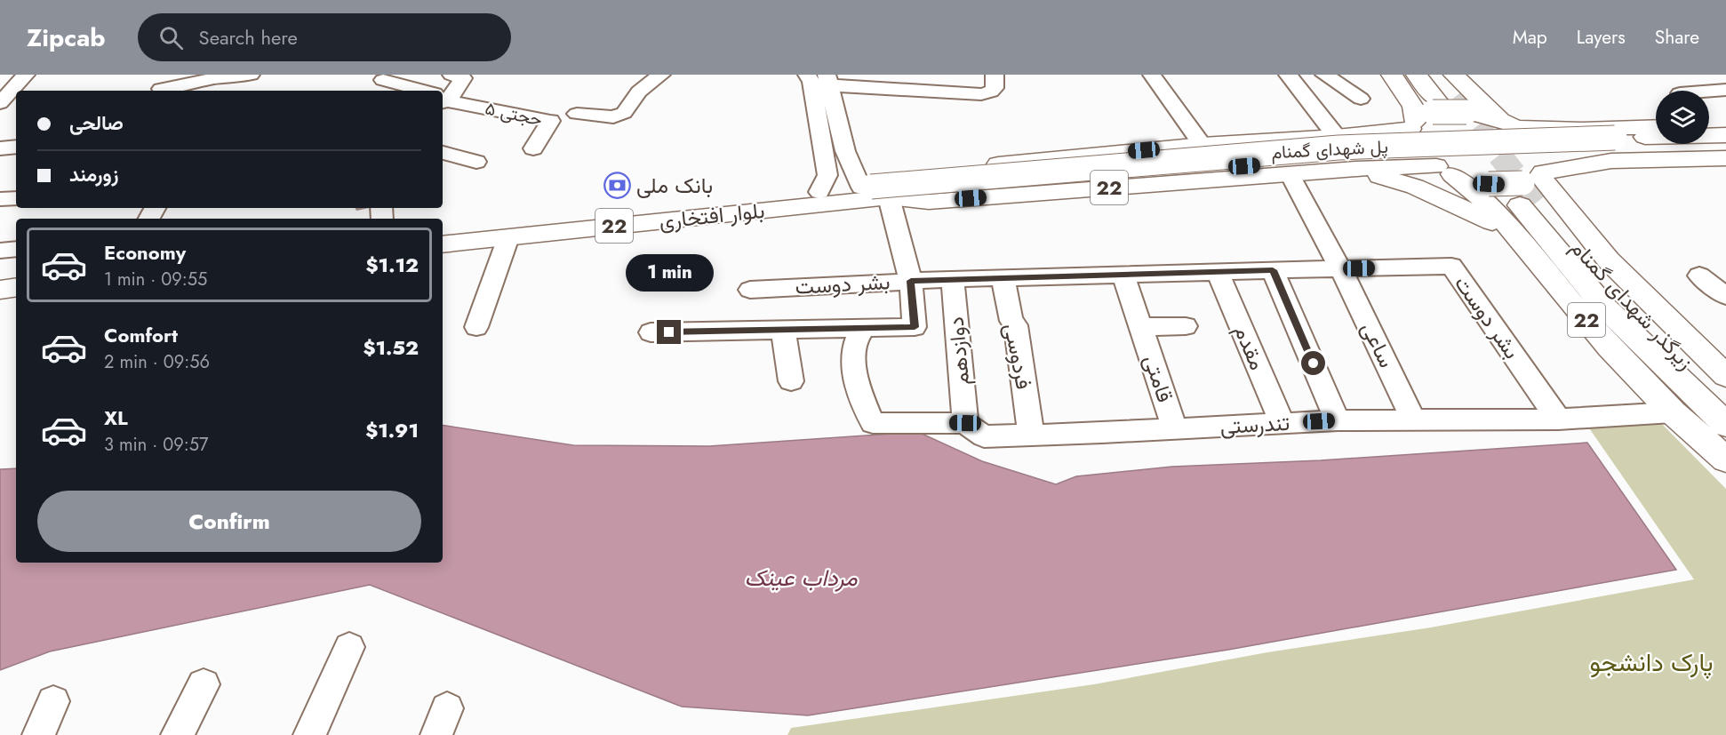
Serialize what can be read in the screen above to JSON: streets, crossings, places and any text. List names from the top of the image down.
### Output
{
  "streets": {
    "highway": [
      "پل شهدای گمنام",
      "22",
      "بلوار افتخاری",
      "زیرگذر شهدای گمنام"
    ],
    "street": [
      "حجتی ۵",
      "بشر دوست",
      "ساعی",
      "مقدم",
      "دوازدهم",
      "فردوسی",
      "قامتی",
      "تندرستی"
    ]
  },
  "crossings": [
    ["پل شهدای گمنام", "22"],
    ["پل شهدای گمنام", "بلوار افتخاری"],
    ["22", "بلوار افتخاری"],
    ["22", "زیرگذر شهدای گمنام"],
    ["22", "ساعی"],
    ["22", "تندرستی"],
    ["بشر دوست", "ساعی"],
    ["بشر دوست", "مقدم"],
    ["بشر دوست", "دوازدهم"],
    ["بشر دوست", "فردوسی"],
    ["بشر دوست", "قامتی"],
    ["بشر دوست", "تندرستی"],
    ["ساعی", "تندرستی"],
    ["مقدم", "تندرستی"],
    ["دوازدهم", "تندرستی"],
    ["فردوسی", "تندرستی"],
    ["قامتی", "تندرستی"]
  ],
  "water": ["مرداب عینک"],
  "parks": ["پارک دانشجو"],
  "places": {
    "bank": ["بانک ملی"]
  },
  "page": {
    "header": "Zipcab",
    "search": "Search here",
    "nav": ["Map", "Layers", "Share"],
    "banner": ["صالحی", "زورمند"],
    "list": [
      {
        "name": "Economy",
        "note": "1 min · 09:55",
        "value": "$1.12"
      },
      {
        "name": "Comfort",
        "note": "2 min · 09:56",
        "value": "$1.52"
      },
      {
        "name": "XL",
        "note": "3 min · 09:57",
        "value": "$1.91"
      }
    ],
    "bubble": "1 min",
    "buttons": "Confirm"
  }
}
